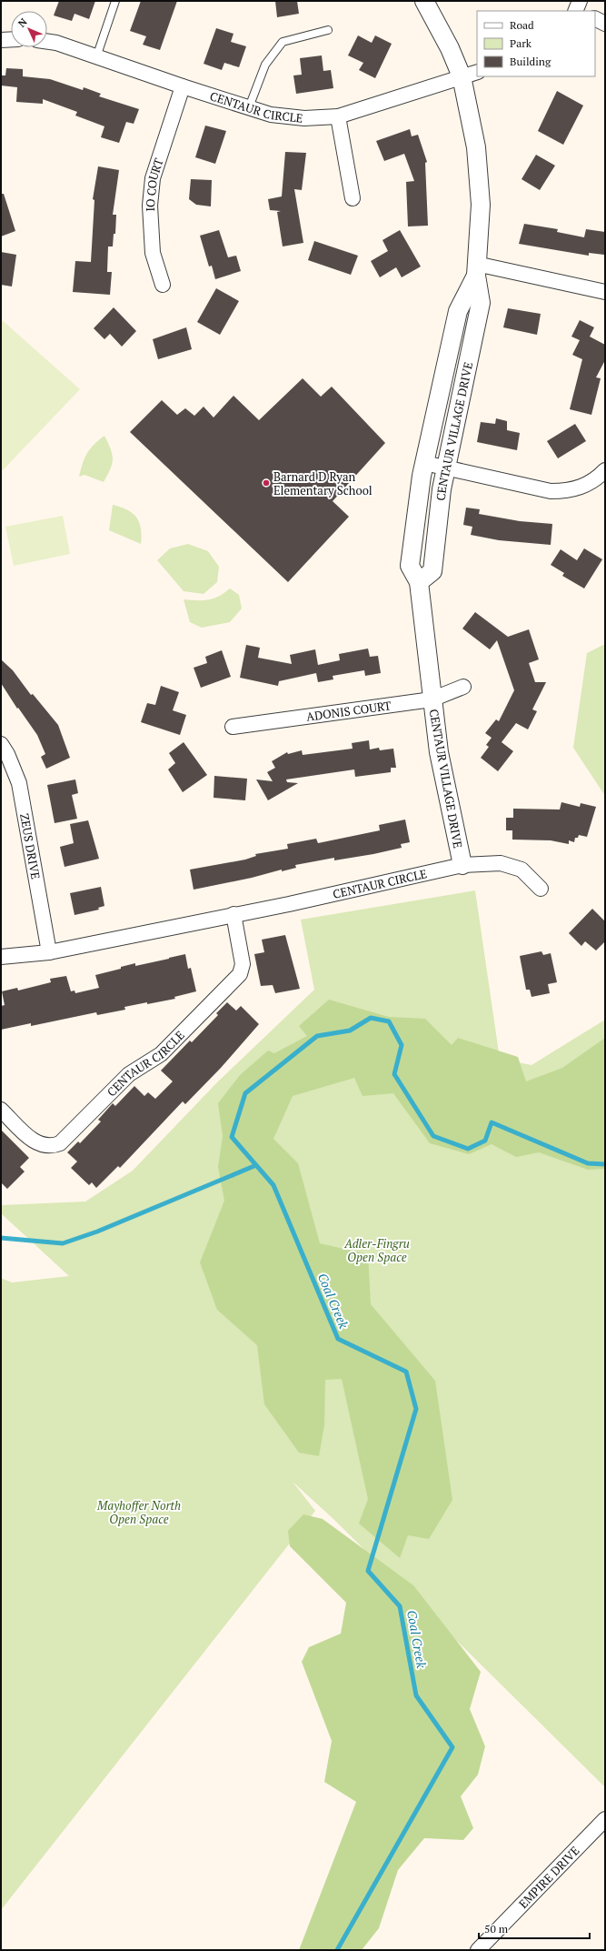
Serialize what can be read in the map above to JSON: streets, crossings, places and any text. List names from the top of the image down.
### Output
{
  "streets": {
    "street": [
      "CENTAUR CIRCLE",
      "IO COURT",
      "CENTAUR VILLAGE DRIVE",
      "ADONIS COURT",
      "ZEUS DRIVE",
      "EMPIRE DRIVE"
    ]
  },
  "crossings": [
    ["CENTAUR CIRCLE", "IO COURT"],
    ["CENTAUR CIRCLE", "CENTAUR VILLAGE DRIVE"],
    ["CENTAUR CIRCLE", "ZEUS DRIVE"],
    ["CENTAUR VILLAGE DRIVE", "ADONIS COURT"]
  ],
  "water": ["Coal Creek"],
  "parks": ["Adler-Fingru Open Space", "Mayhoffer North Open Space"],
  "places": ["Barnard D Ryan Elementary School"],
  "legend": ["Road", "Park", "Building"],
  "scale_bar": "50 m",
  "north": "top left"
}
